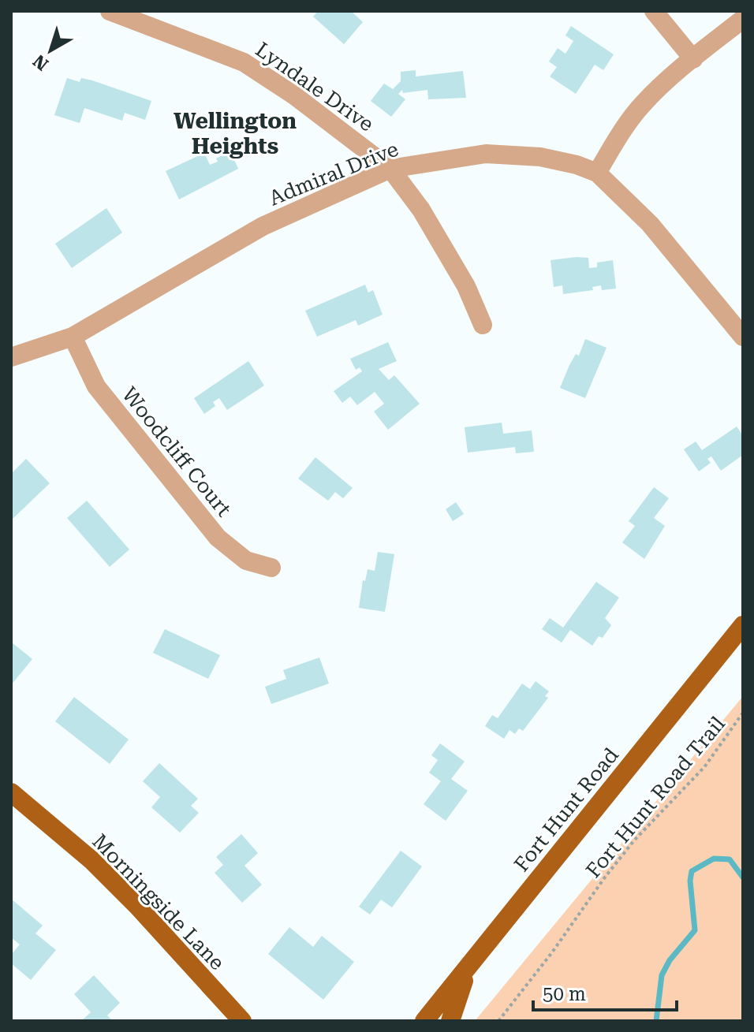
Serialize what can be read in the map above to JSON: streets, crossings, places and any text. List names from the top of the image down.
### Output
{
  "streets": {
    "main road": ["Fort Hunt Road", "Morningside Lane"],
    "street": ["Lyndale Drive", "Admiral Drive", "Woodcliff Court"],
    "path": ["Fort Hunt Road Trail"]
  },
  "crossings": [
    ["Lyndale Drive", "Admiral Drive"],
    ["Admiral Drive", "Woodcliff Court"]
  ],
  "districts": ["Wellington Heights"],
  "scale_bar": "50 m",
  "north": "bottom left"
}
